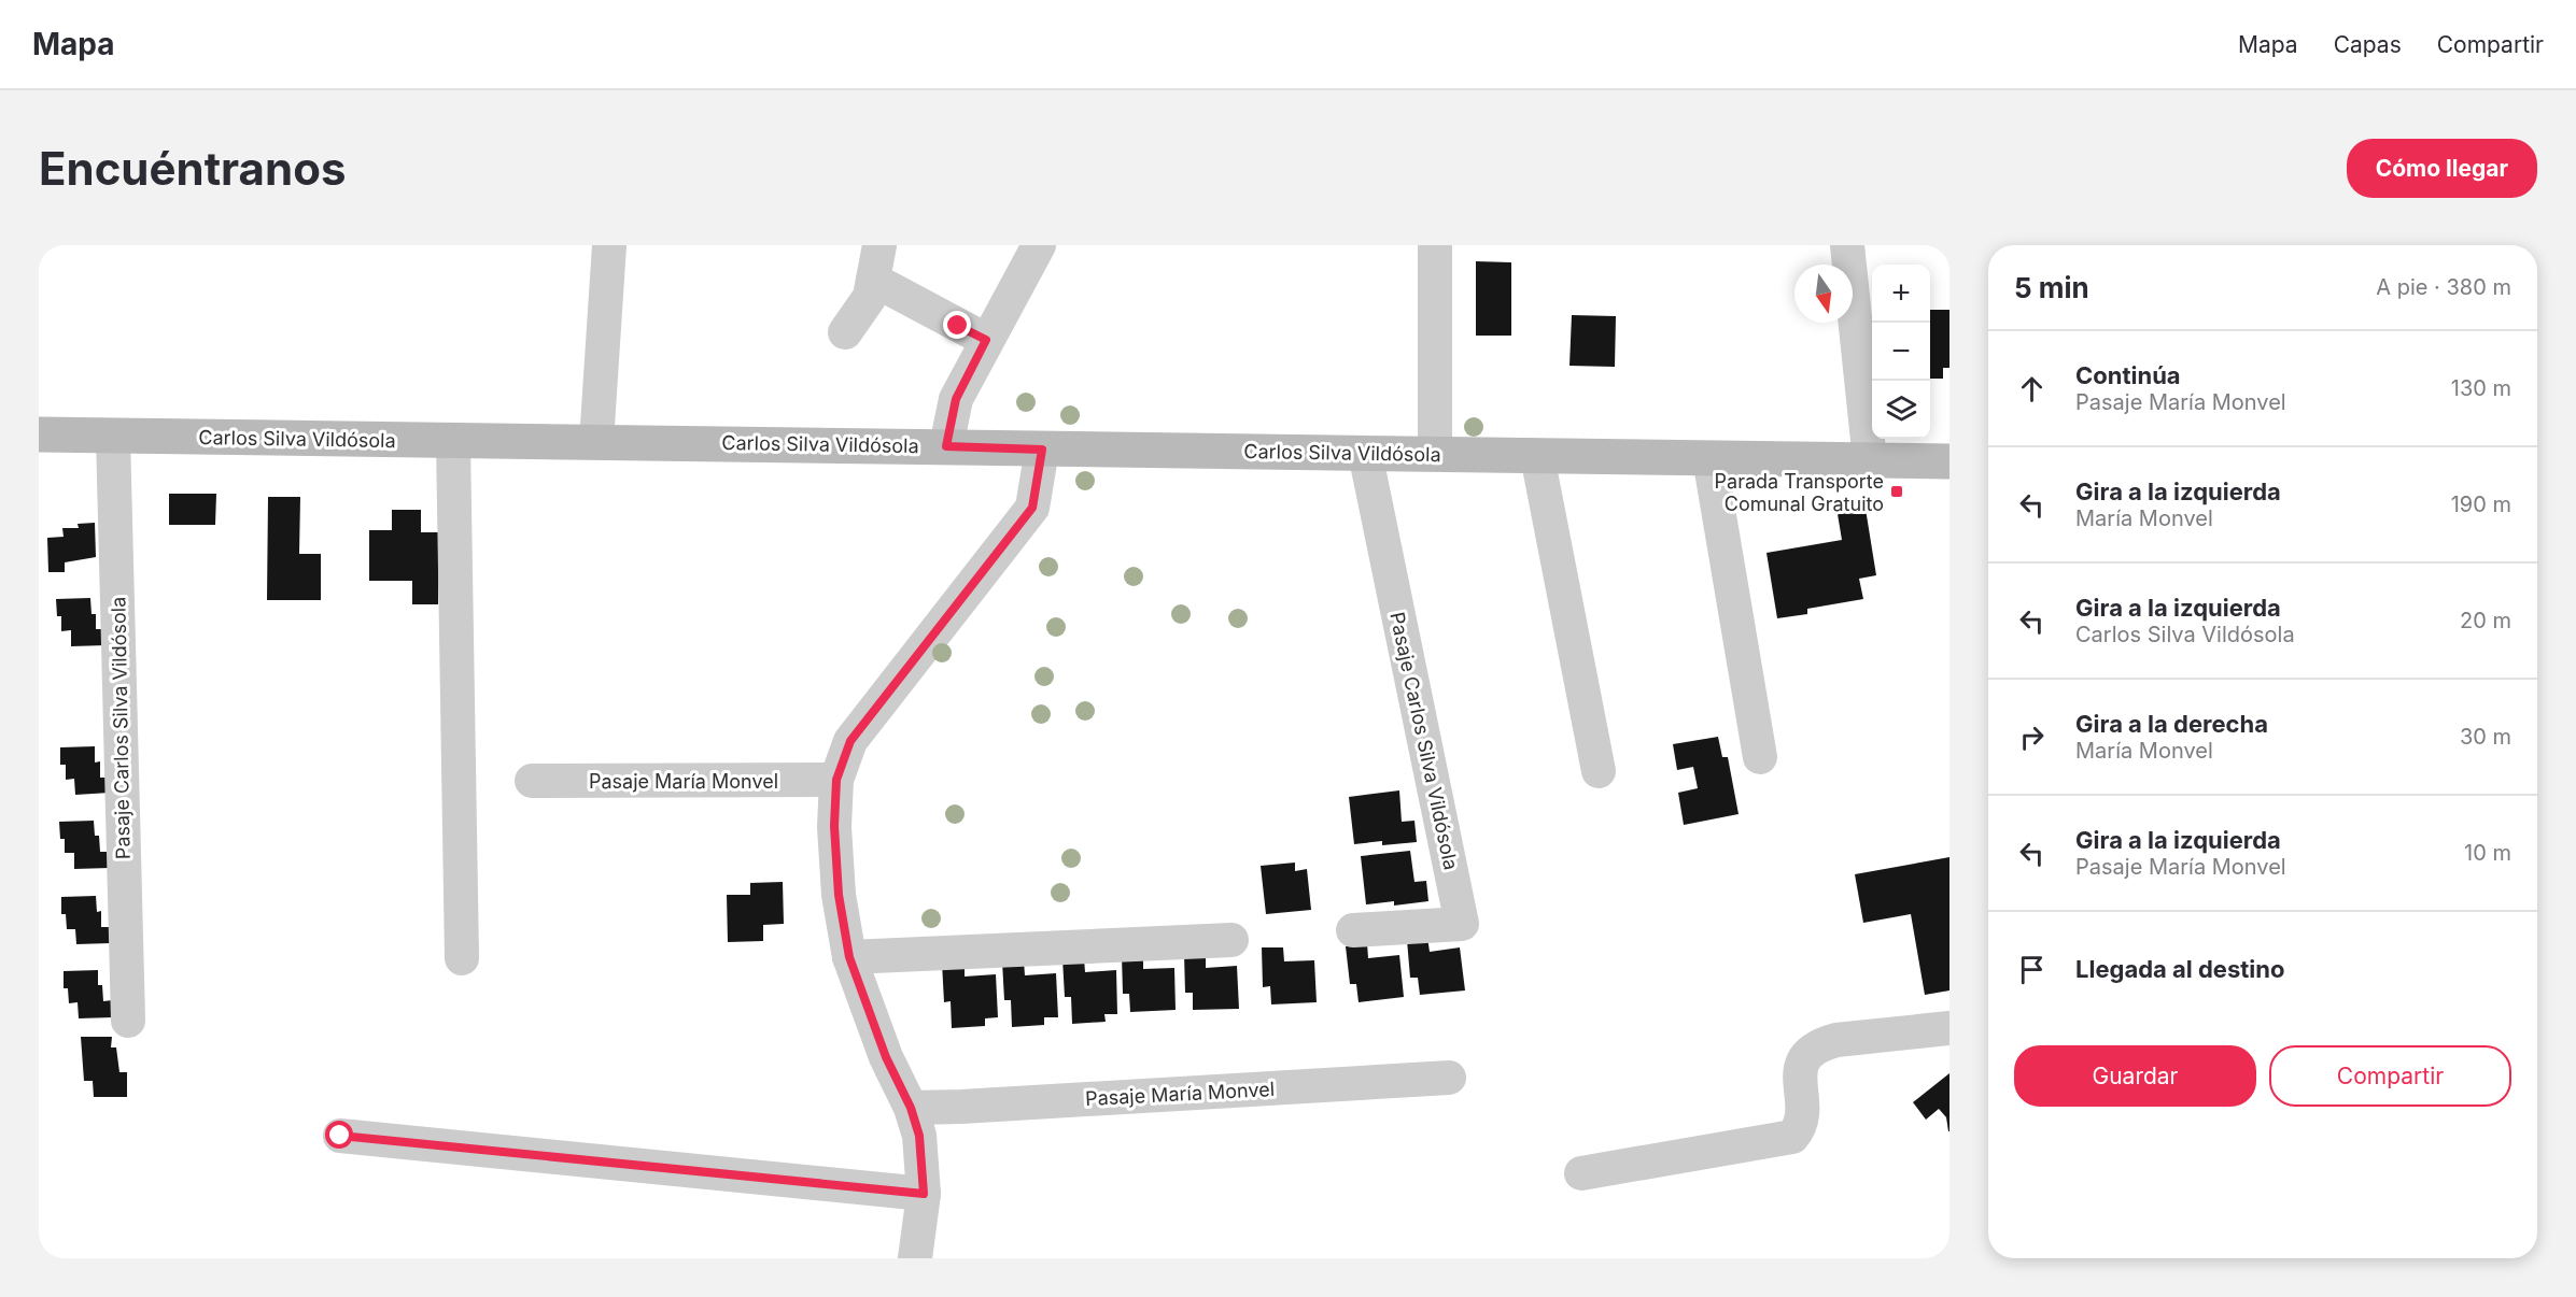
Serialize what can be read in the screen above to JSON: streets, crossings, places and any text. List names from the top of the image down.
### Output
{
  "streets": {
    "street": ["Carlos Silva Vildósola", "Pasaje Carlos Silva Vildósola", "Pasaje María Monvel"]
  },
  "crossings": [
    ["Carlos Silva Vildósola", "Pasaje Carlos Silva Vildósola"]
  ],
  "places": {
    "transit": ["Parada Transporte Comunal Gratuito"]
  },
  "north": "bottom",
  "page": {
    "header": "Mapa",
    "nav": ["Mapa", "Capas", "Compartir"],
    "buttons": [
      "Cómo llegar",
      ["Guardar", "Compartir"]
    ],
    "title": "Encuéntranos",
    "heading": ["5 min", "A pie · 380 m"],
    "map_buttons": ["+", "−"],
    "list": [
      ["Continúa", "Pasaje María Monvel", "130 m"],
      ["Gira a la izquierda", "María Monvel", "190 m"],
      ["Gira a la izquierda", "Carlos Silva Vildósola", "20 m"],
      ["Gira a la derecha", "María Monvel", "30 m"],
      ["Gira a la izquierda", "Pasaje María Monvel", "10 m"],
      "Llegada al destino"
    ]
  }
}
